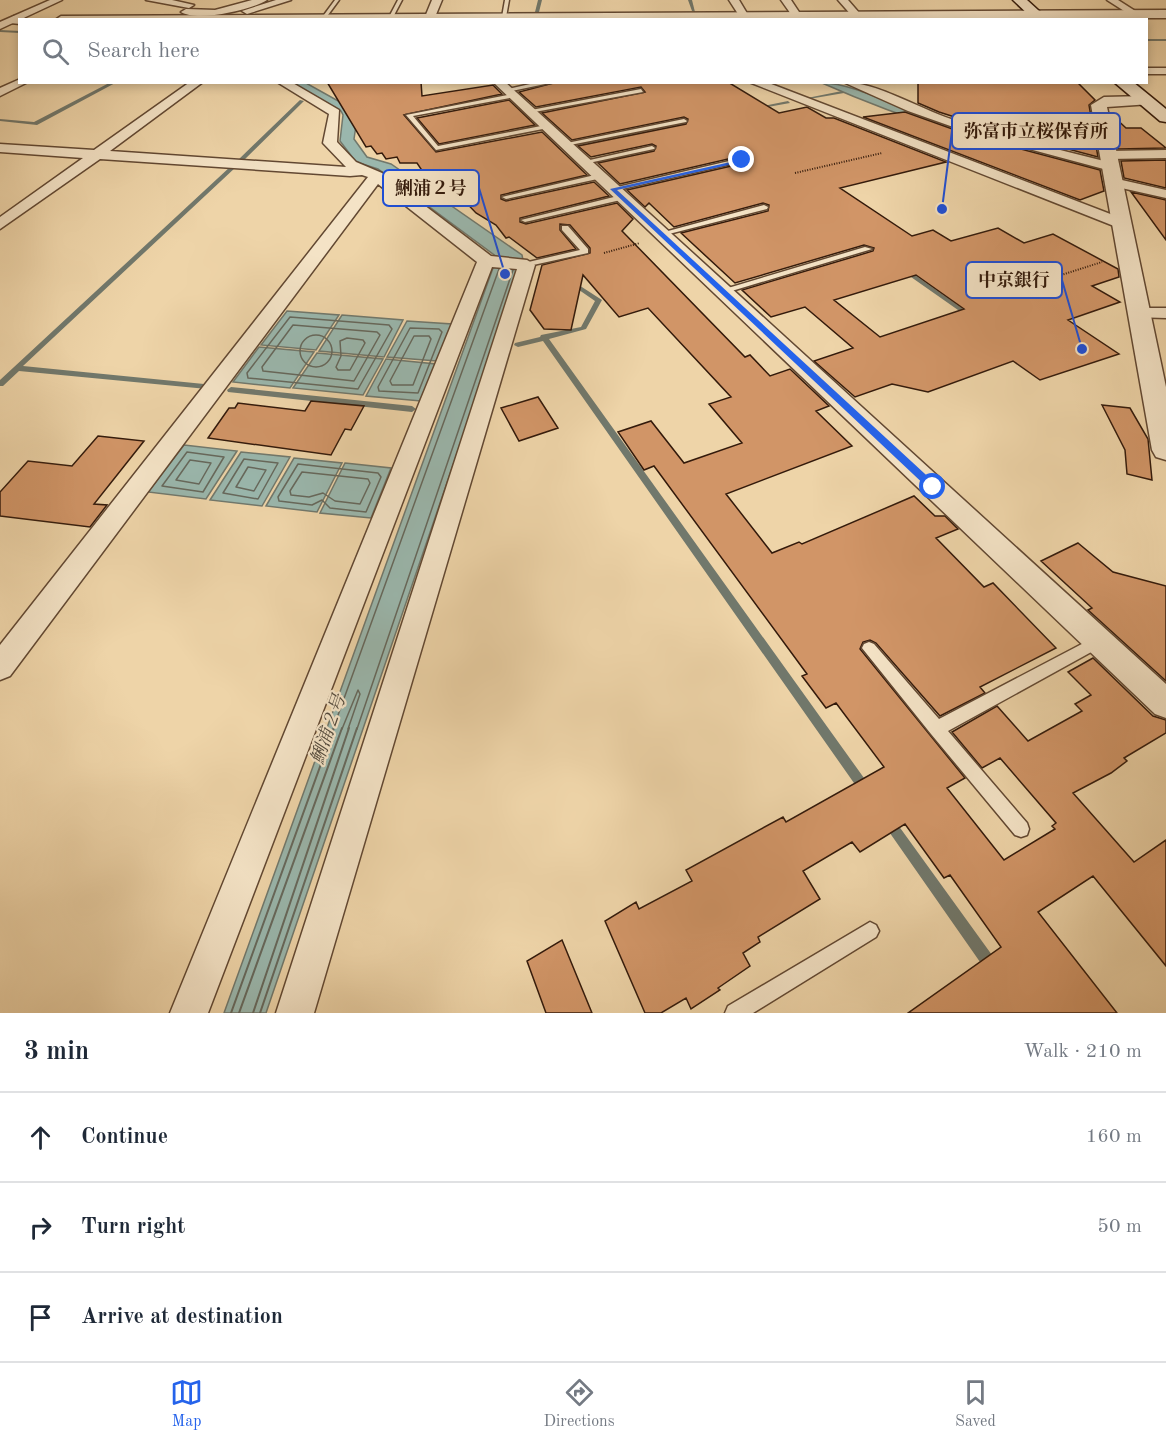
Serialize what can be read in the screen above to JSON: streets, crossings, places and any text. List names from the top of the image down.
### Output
{
  "water": ["鯏浦２号"],
  "places": ["弥富市立桜保育所", "鯏浦２号", "中京銀行"],
  "page": {
    "search": "Search here",
    "heading": ["3 min", "Walk · 210 m"],
    "list": [
      ["Continue", "160 m"],
      ["Turn right", "50 m"],
      "Arrive at destination"
    ],
    "nav": ["Map", "Directions", "Saved"]
  }
}
